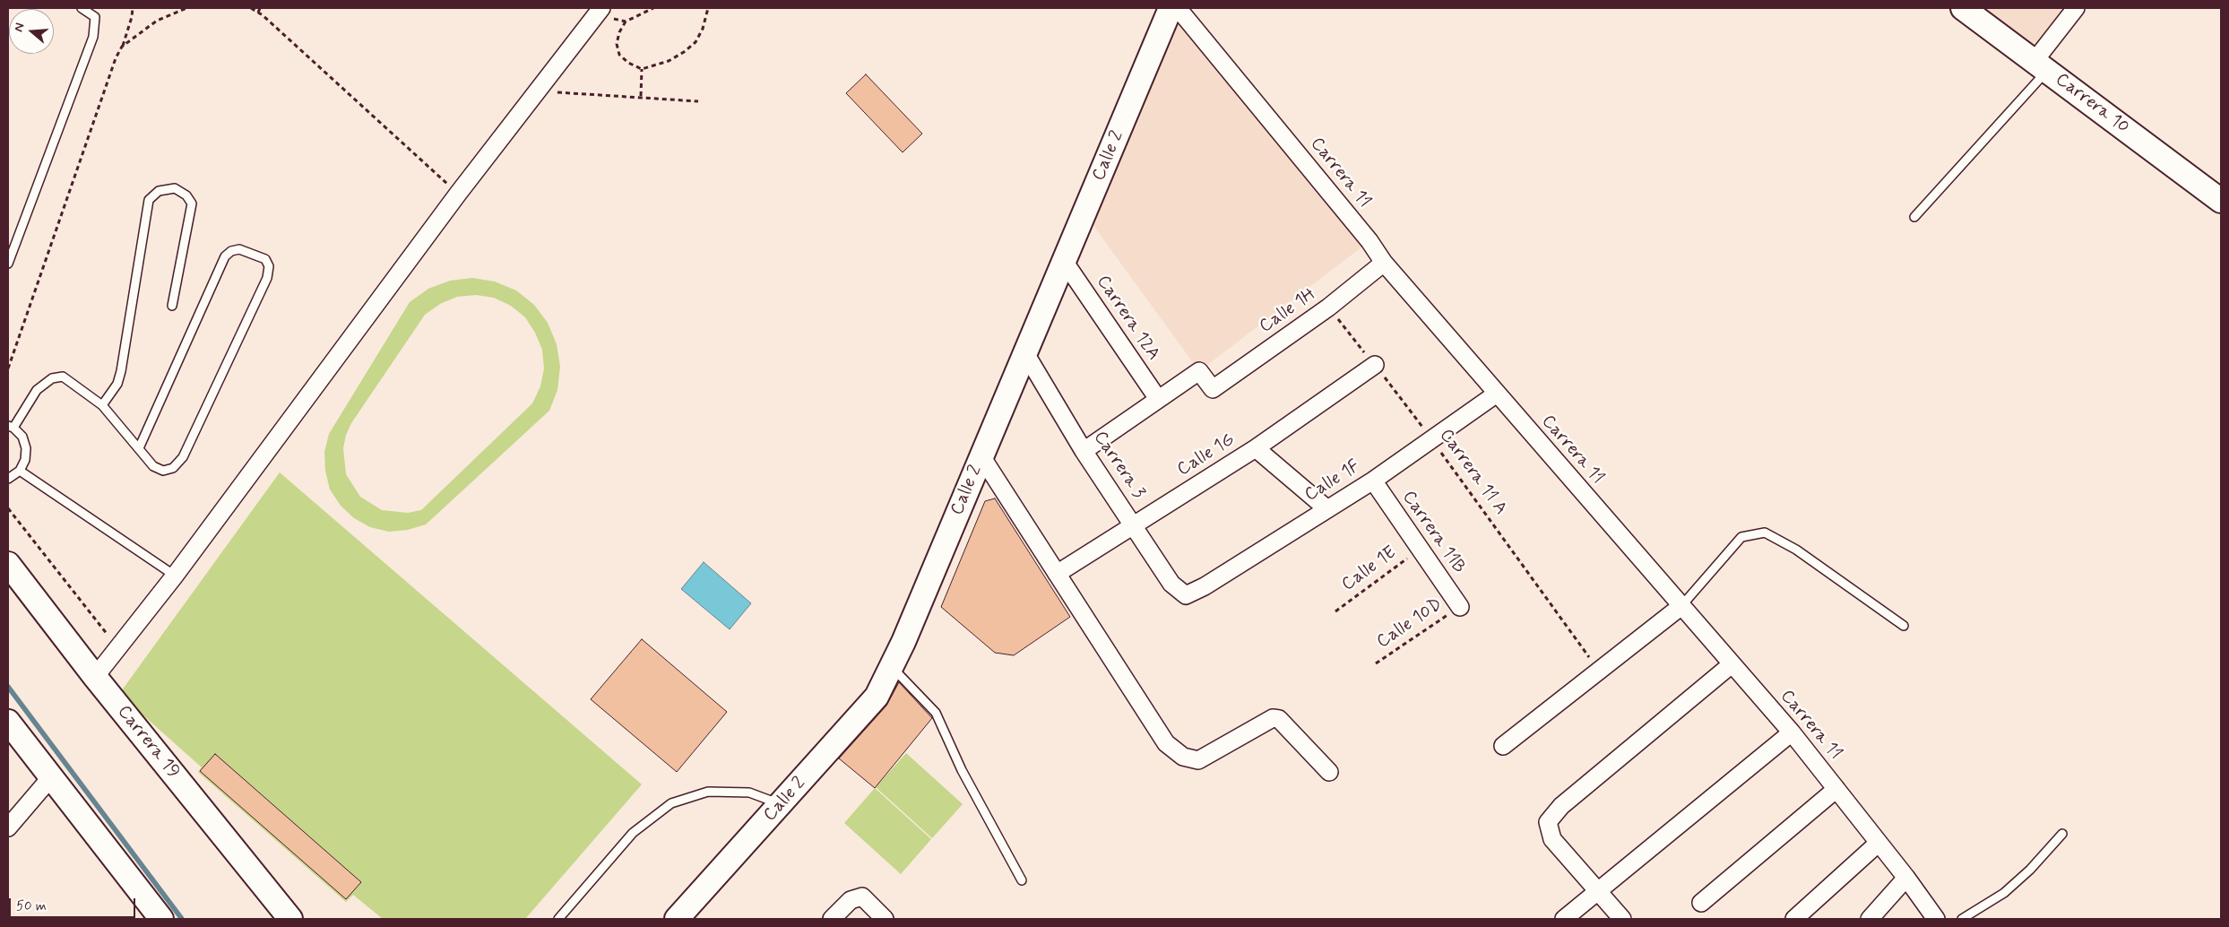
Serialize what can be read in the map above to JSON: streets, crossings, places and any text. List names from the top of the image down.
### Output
{
  "streets": {
    "main road": ["Carrera 10", "Calle 2", "Carrera 19"],
    "street": [
      "Carrera 11",
      "Calle 1H",
      "Carrera 12A",
      "Calle 1G",
      "Carrera 3",
      "Calle 1F",
      "Carrera 11B"
    ],
    "path": ["Carrera 11 A", "Calle 1E", "Calle 10D"]
  },
  "crossings": [
    ["Calle 2", "Carrera 12A"],
    ["Calle 2", "Carrera 3"],
    ["Carrera 11", "Calle 1H"],
    ["Carrera 11", "Calle 1F"],
    ["Calle 1H", "Carrera 12A"],
    ["Calle 1H", "Carrera 11 A"],
    ["Calle 1G", "Carrera 3"],
    ["Calle 1G", "Carrera 11 A"],
    ["Carrera 3", "Calle 1F"],
    ["Carrera 11 A", "Calle 1F"],
    ["Calle 1F", "Carrera 11B"],
    ["Carrera 11B", "Calle 1E"],
    ["Carrera 11B", "Calle 10D"]
  ],
  "scale_bar": "50 m",
  "north": "left"
}
